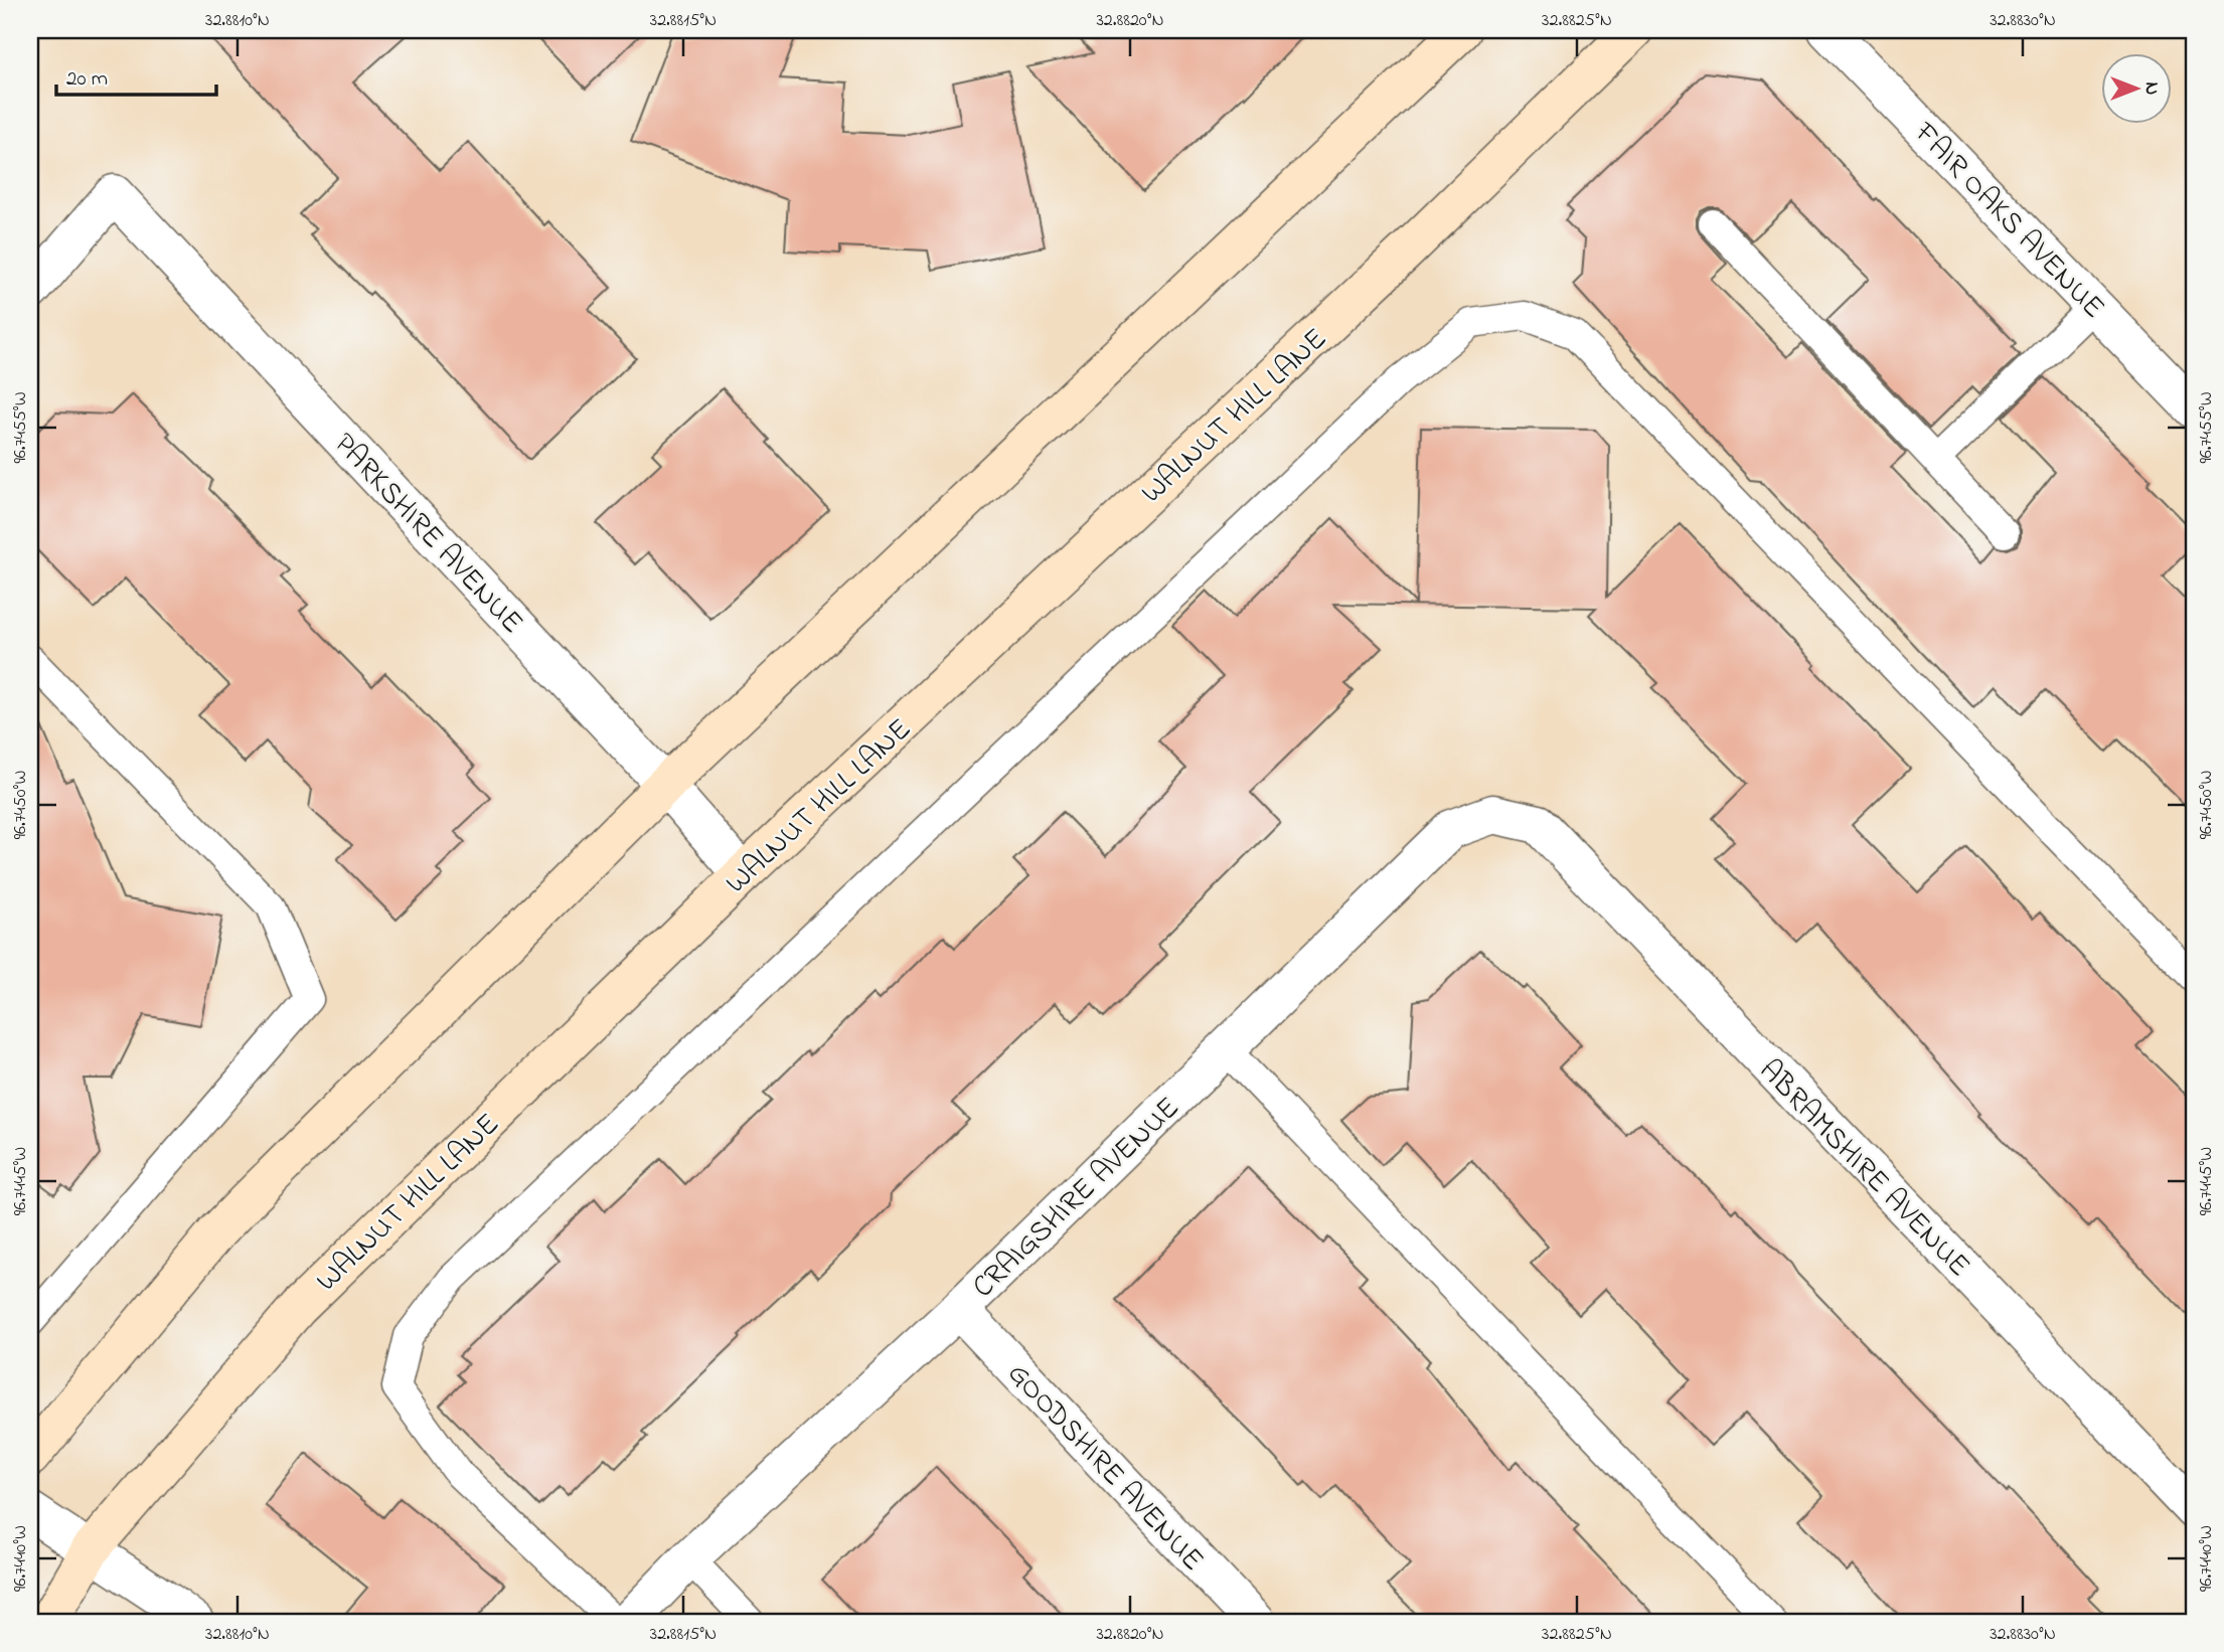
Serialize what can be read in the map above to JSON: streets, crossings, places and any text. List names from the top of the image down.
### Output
{
  "streets": {
    "main road": ["WALNUT HILL LANE"],
    "street": [
      "FAIR OAKS AVENUE",
      "PARKSHIRE AVENUE",
      "ABRAMSHIRE AVENUE",
      "CRAIGSHIRE AVENUE",
      "GOODSHIRE AVENUE"
    ]
  },
  "crossings": [
    ["WALNUT HILL LANE", "PARKSHIRE AVENUE"],
    ["ABRAMSHIRE AVENUE", "CRAIGSHIRE AVENUE"],
    ["CRAIGSHIRE AVENUE", "GOODSHIRE AVENUE"]
  ],
  "scale_bar": "20 m",
  "north": "right",
  "coordinates": [
    "32.8810°N",
    "32.8815°N",
    "32.8820°N",
    "32.8825°N",
    "32.8830°N",
    "96.7455°W",
    "96.7450°W",
    "96.7445°W",
    "96.7440°W"
  ]
}
